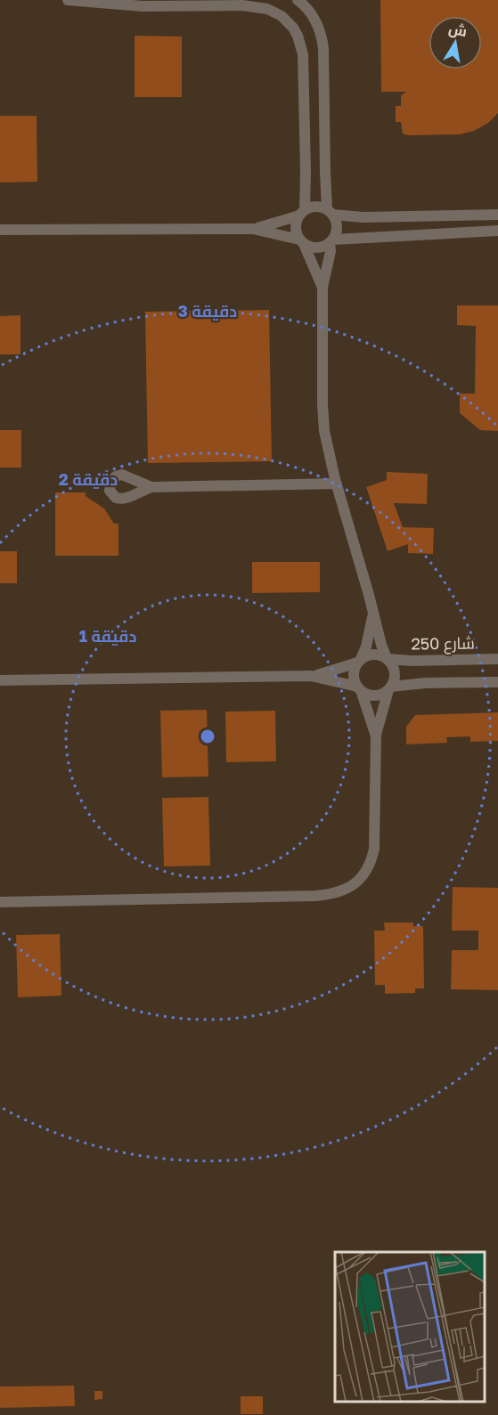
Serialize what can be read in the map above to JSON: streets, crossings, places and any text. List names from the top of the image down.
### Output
{
  "streets": {
    "street": ["شارع 250"]
  },
  "north": "top",
  "rings": ["3 دقيقة", "2 دقيقة", "1 دقيقة"]
}
